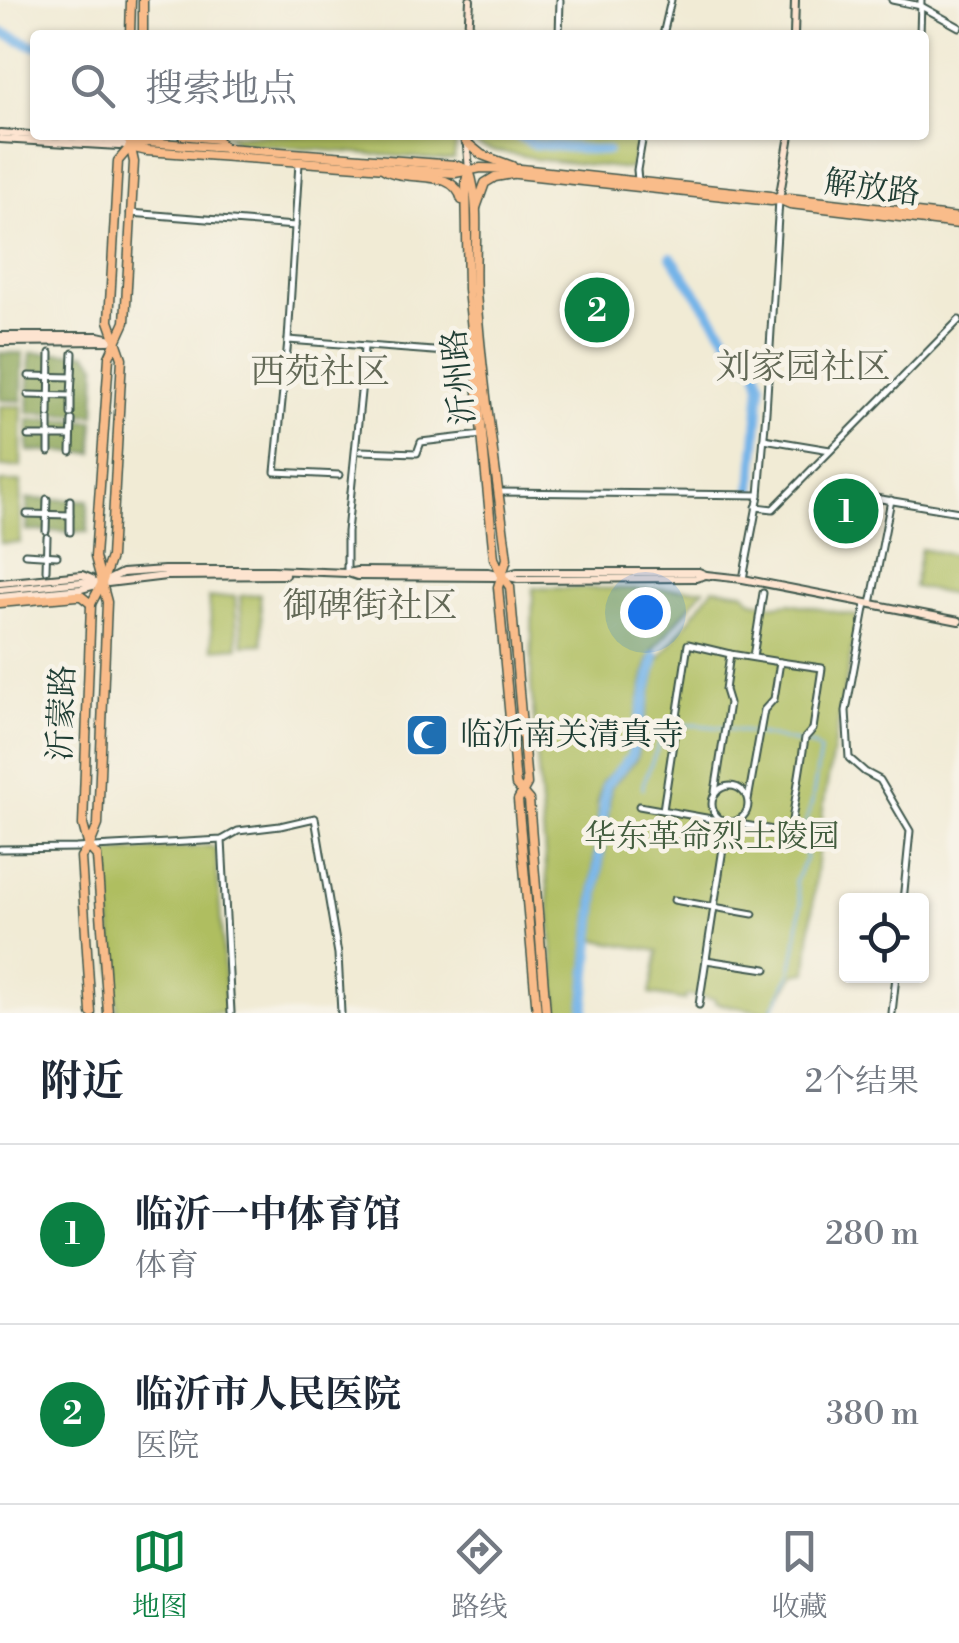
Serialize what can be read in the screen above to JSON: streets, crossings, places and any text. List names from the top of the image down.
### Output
{
  "streets": {
    "main road": ["解放路", "沂州路", "沂蒙路"]
  },
  "crossings": [
    ["解放路", "沂州路"],
    ["解放路", "沂蒙路"]
  ],
  "districts": ["刘家园社区", "西苑社区", "御碑街社区"],
  "parks": ["华东革命烈士陵园"],
  "places": {
    "mosque": ["临沂南关清真寺"]
  },
  "page": {
    "search": "搜索地点",
    "pins": ["2", "1"],
    "heading": ["附近", "2个结果"],
    "list": [
      {
        "mark": "1",
        "name": "临沂一中体育馆",
        "note": "体育",
        "value": "280 m"
      },
      {
        "mark": "2",
        "name": "临沂市人民医院",
        "note": "医院",
        "value": "380 m"
      }
    ],
    "nav": ["地图", "路线", "收藏"]
  }
}
